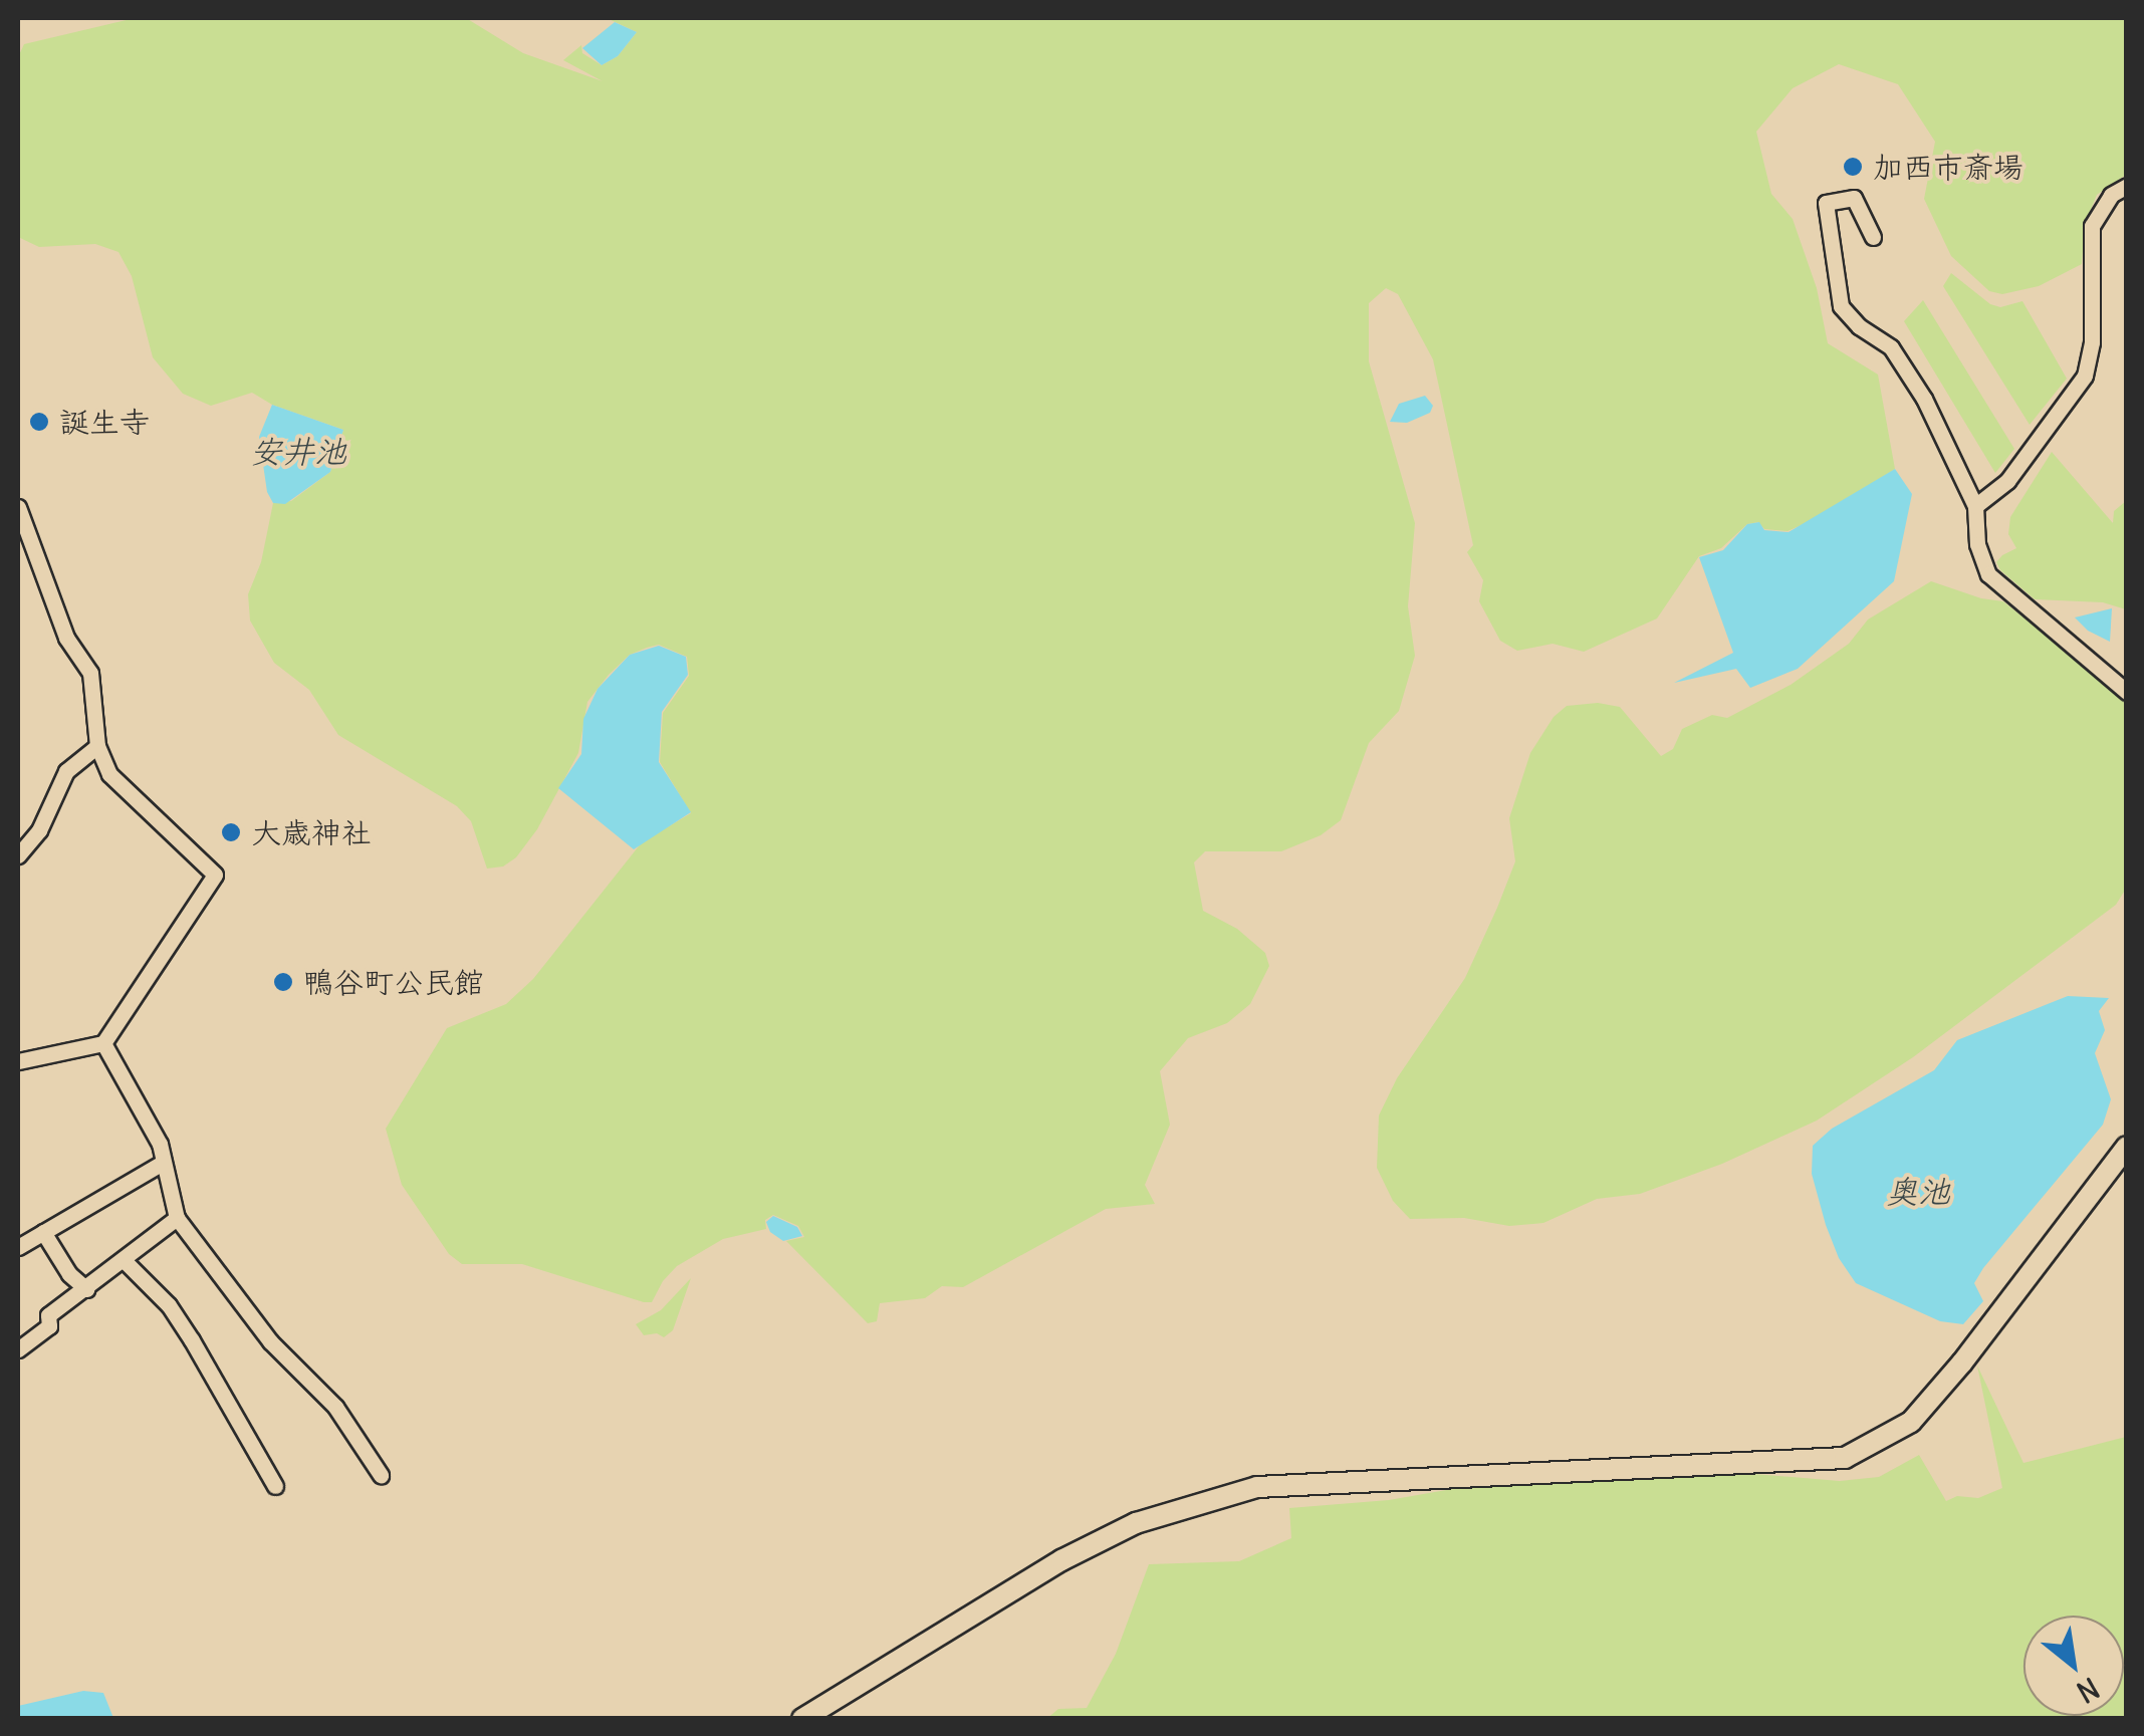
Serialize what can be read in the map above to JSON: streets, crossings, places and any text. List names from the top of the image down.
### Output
{
  "water": ["安井池", "奥池"],
  "places": [
    "加西市斎場",
    "誕生寺",
    "大歳神社",
    "鴨谷町公民館"
  ],
  "north": "bottom right"
}
